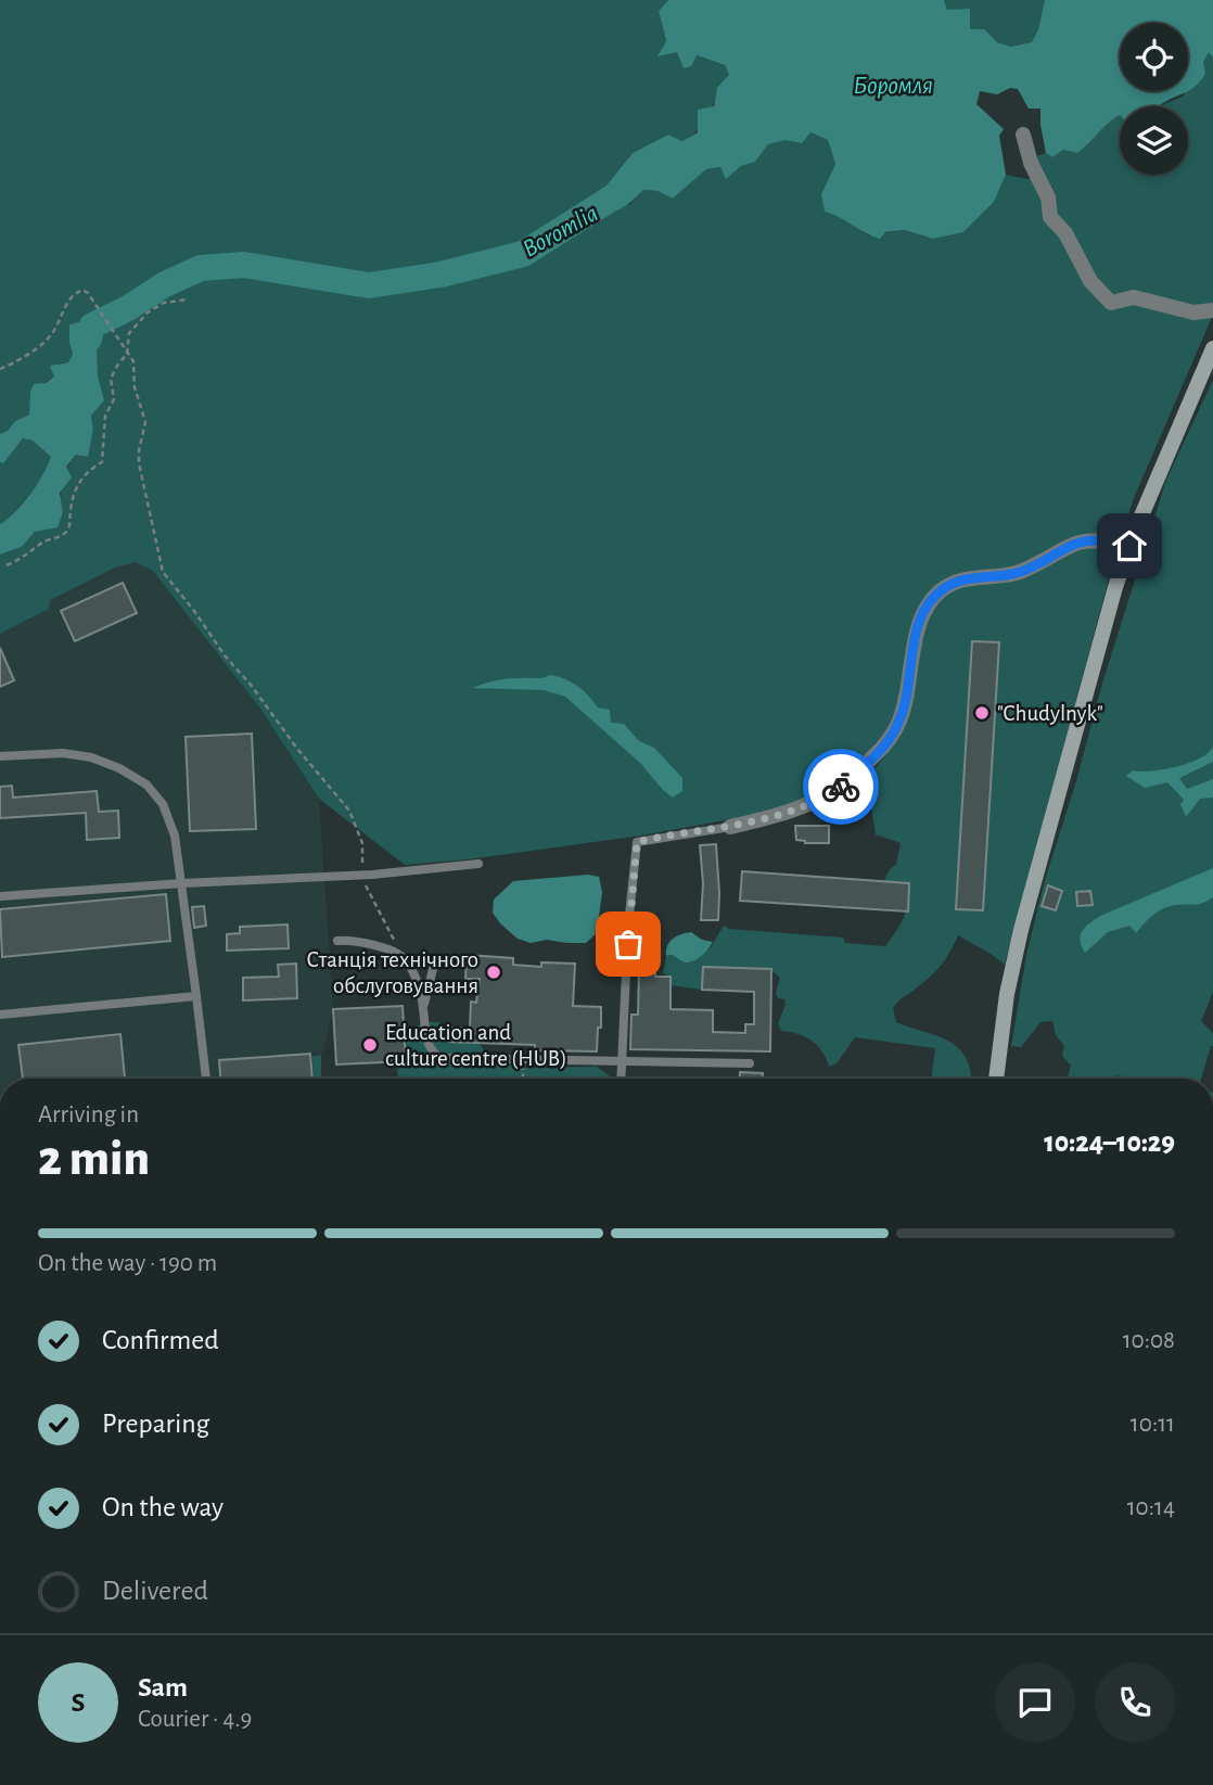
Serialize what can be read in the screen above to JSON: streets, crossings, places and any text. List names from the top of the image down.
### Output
{
  "water": ["Боромля", "Boromlia"],
  "places": ["\"Chudylnyk\"", "Cтанція технічного обслуговування", "Education and culture centre (HUB)"],
  "page": {
    "heading": ["2 min", "Arriving in", "10:24–10:29"],
    "panel": ["Sam", "Courier · 4.9"],
    "bar": "On the way · 190 m",
    "list": [
      ["Confirmed", "10:08"],
      ["Preparing", "10:11"],
      ["On the way", "10:14"],
      "Delivered"
    ],
    "round": "S"
  }
}
